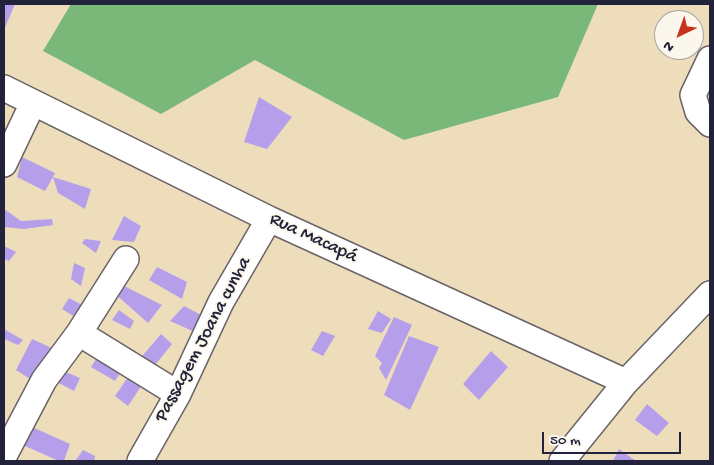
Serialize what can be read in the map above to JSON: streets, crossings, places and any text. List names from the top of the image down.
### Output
{
  "streets": {
    "street": ["Rua Macapá", "Passagem Joana cunha"]
  },
  "crossings": [
    ["Rua Macapá", "Passagem Joana cunha"]
  ],
  "scale_bar": "50 m",
  "north": "bottom left"
}
